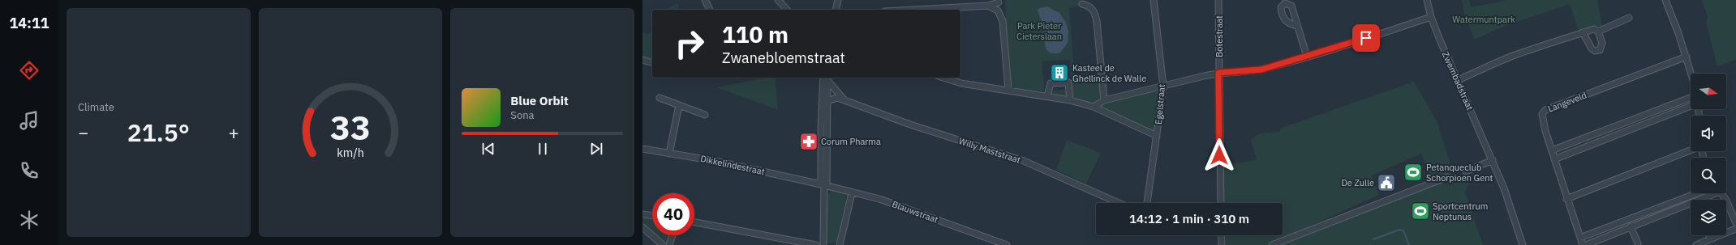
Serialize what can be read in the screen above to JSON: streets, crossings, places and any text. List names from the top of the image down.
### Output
{
  "streets": {
    "street": [
      "Botestraat",
      "Zwembadstraat",
      "Langeveld",
      "Egelstraat",
      "Willy Maststraat",
      "Dikkelindestraat",
      "Blauwstraat"
    ]
  },
  "crossings": [
    ["Dikkelindestraat", "Blauwstraat"]
  ],
  "parks": ["Watermuntpark", "Park Pieter Cieterslaan"],
  "places": {
    "building": ["Kasteel de Ghellinck de Walle"],
    "pharmacy": ["Corum Pharma"],
    "sports": ["Petanqueclub Schorpioen Gent", "Sportcentrum Neptunus"],
    "public building": ["De Zulle"]
  },
  "north": "right",
  "page": {
    "tabs": "14:11",
    "tile": "Climate",
    "turn": ["110 m", "Zwanebloemstraat"],
    "song": ["Blue Orbit", "Sona"],
    "heat": ["−", "21.5°", "+"],
    "limit": "40",
    "trip": "14:12 · 1 min · 310 m",
    "gauge": ["33", "km/h"]
  }
}
